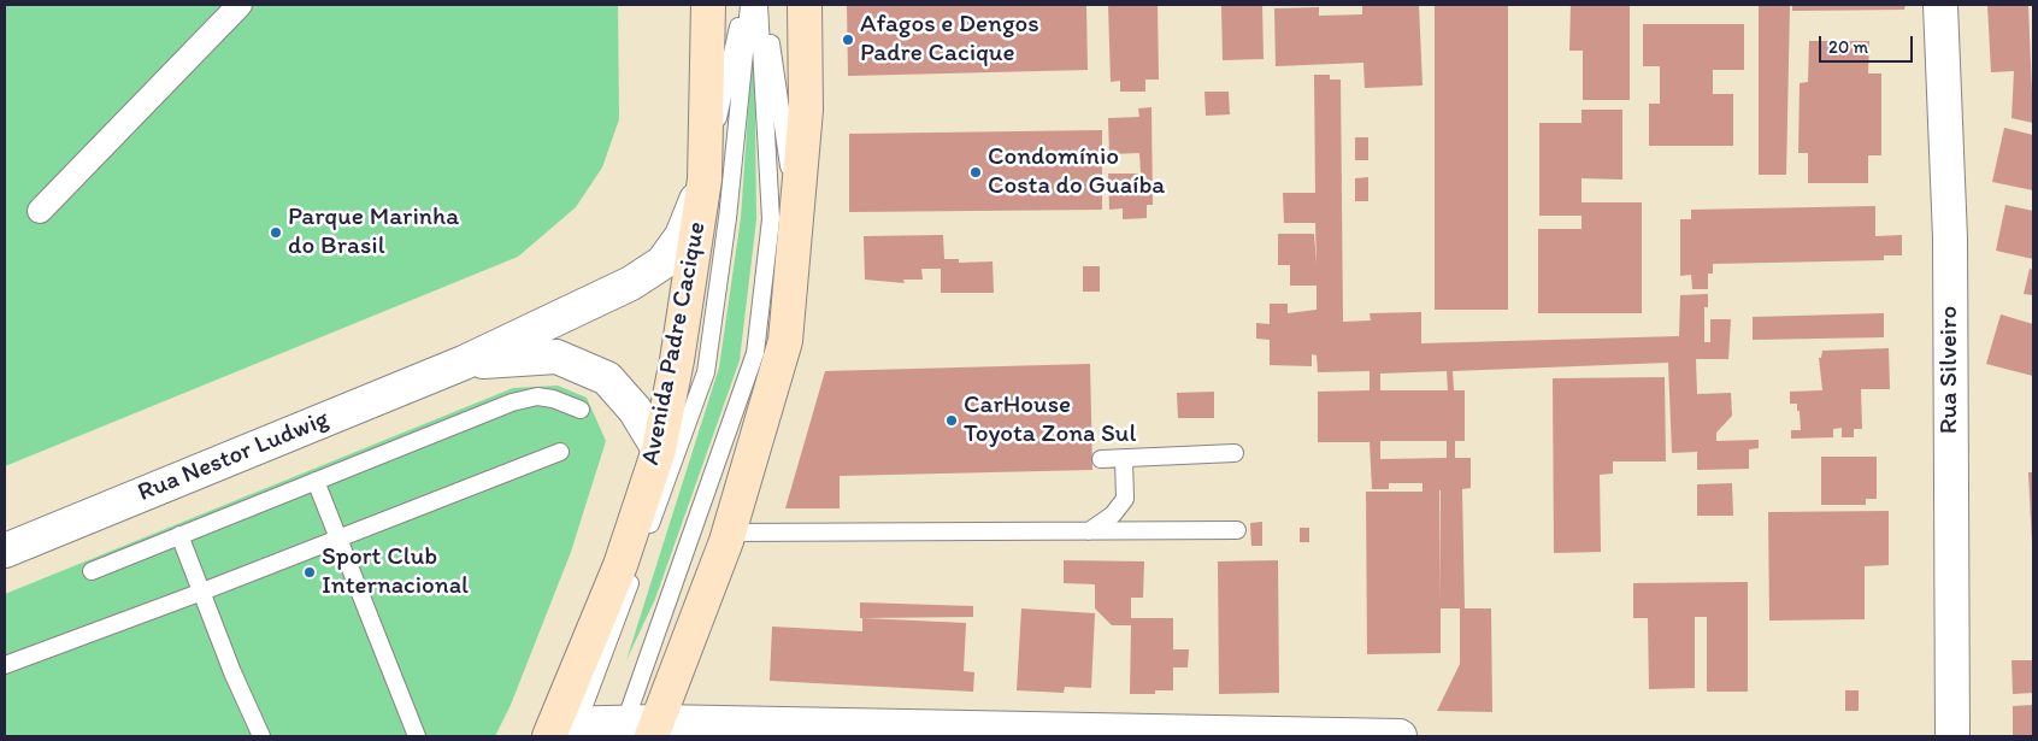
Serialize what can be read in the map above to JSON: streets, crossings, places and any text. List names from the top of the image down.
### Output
{
  "streets": {
    "main road": ["Avenida Padre Cacique"],
    "street": ["Rua Silveiro", "Rua Nestor Ludwig"]
  },
  "crossings": [
    ["Avenida Padre Cacique", "Rua Nestor Ludwig"]
  ],
  "places": [
    "Afagos e Dengos Padre Cacique",
    "Condomínio Costa do Guaíba",
    "Parque Marinha do Brasil",
    "CarHouse Toyota Zona Sul",
    "Sport Club Internacional"
  ],
  "scale_bar": "20 m"
}
